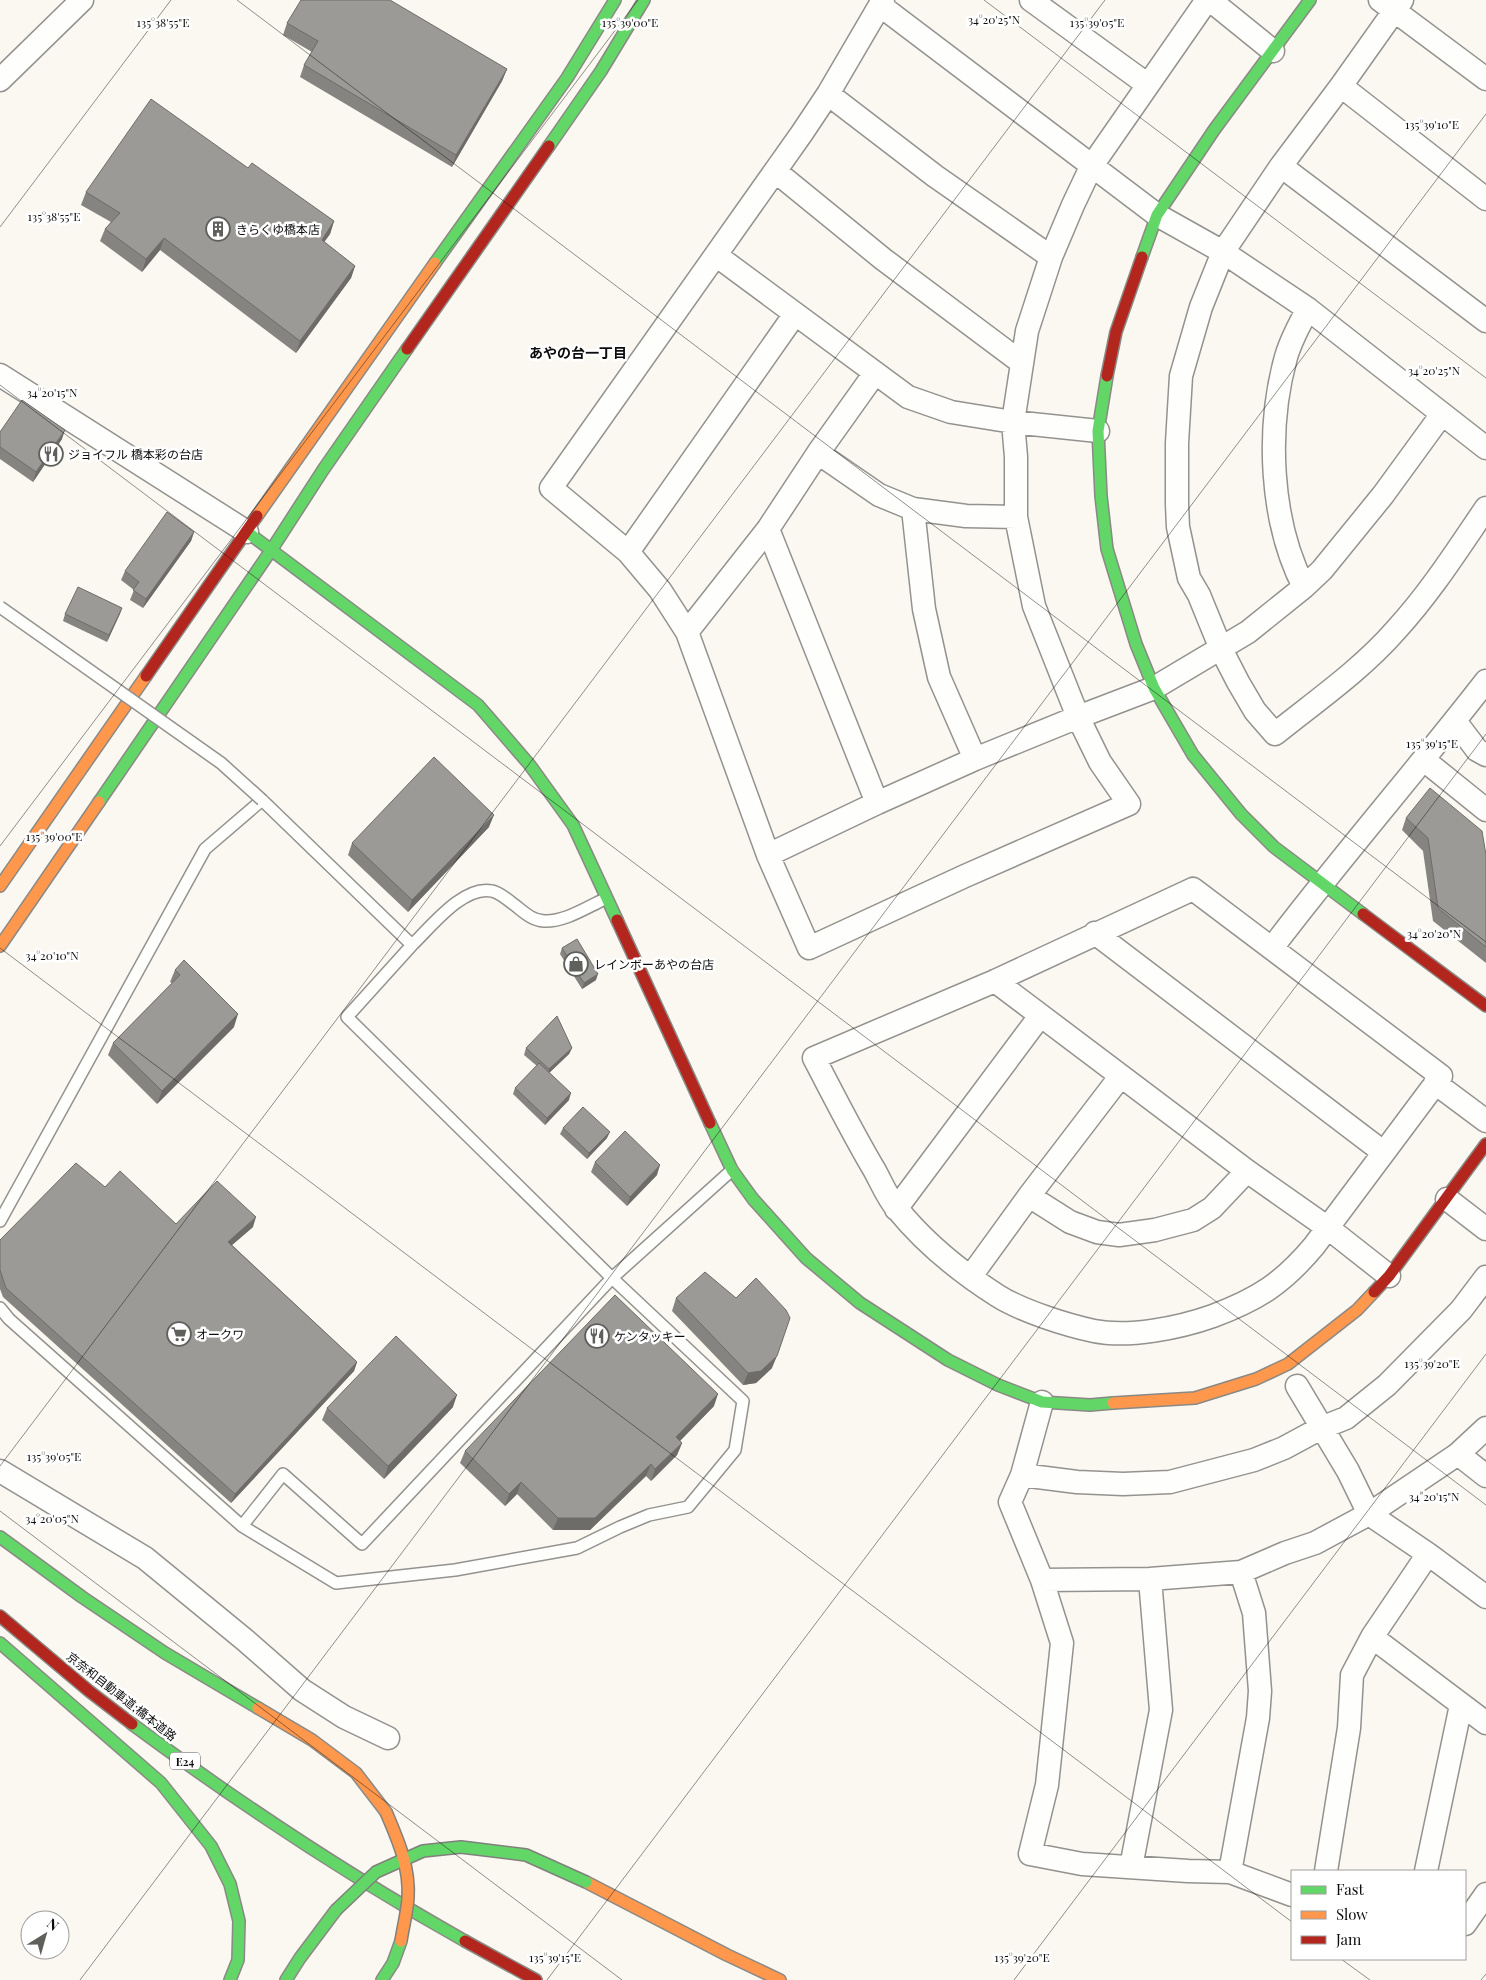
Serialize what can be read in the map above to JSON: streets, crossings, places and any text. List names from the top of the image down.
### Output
{
  "streets": {
    "main road": ["京奈和自動車道;橋本道路", "E24"]
  },
  "districts": ["あやの台一丁目"],
  "places": {
    "building": ["きらくゆ橋本店"],
    "restaurant": ["ジョイフル 橋本彩の台店", "ケンタッキー"],
    "shop": ["レインボーあやの台店"],
    "supermarket": ["オークワ"]
  },
  "legend": ["Fast", "Slow", "Jam"],
  "north": "top right",
  "coordinates": [
    "34°20'25\"N",
    "135°38'55\"E",
    "135°39'00\"E",
    "135°39'05\"E",
    "135°39'10\"E",
    "34°20'15\"N",
    "135°39'15\"E",
    "34°20'20\"N",
    "34°20'10\"N",
    "135°39'20\"E",
    "34°20'05\"N"
  ]
}
